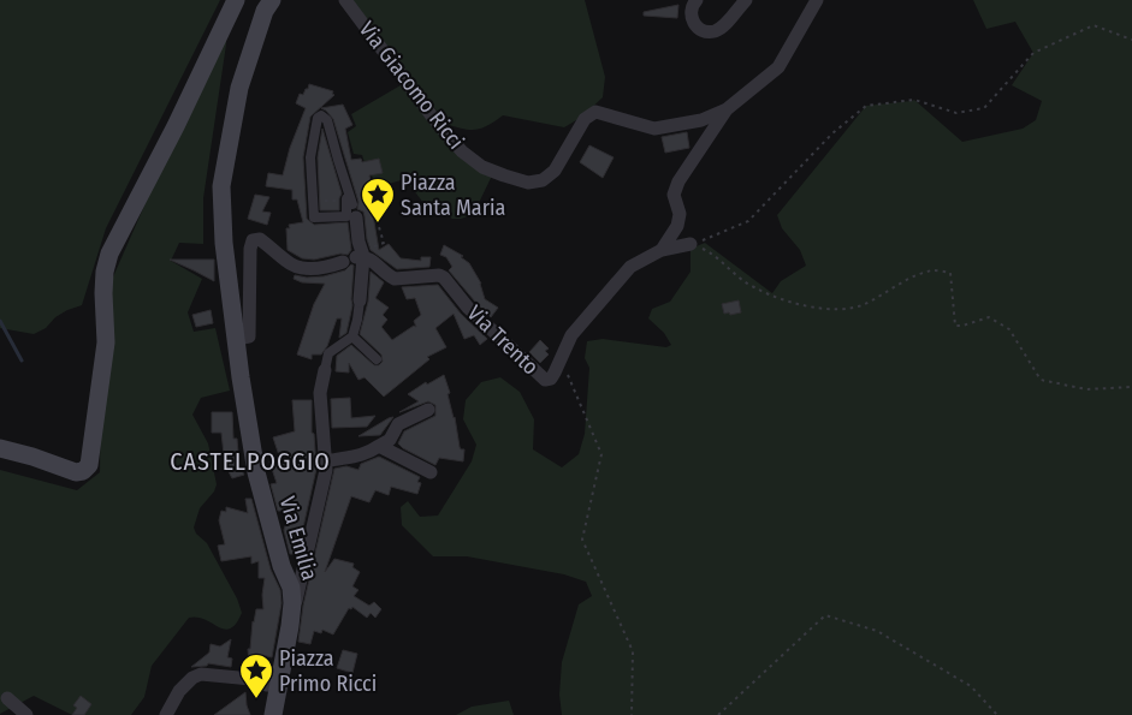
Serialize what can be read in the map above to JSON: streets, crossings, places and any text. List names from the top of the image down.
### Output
{
  "streets": {
    "main road": ["Via Emilia"],
    "street": ["Via Giacomo Ricci", "Via Trento"]
  },
  "crossings": [
    ["Via Giacomo Ricci", "Via Trento"]
  ],
  "districts": ["CASTELPOGGIO"],
  "places": {
    "place": ["Piazza Santa Maria", "Piazza Primo Ricci"]
  }
}
